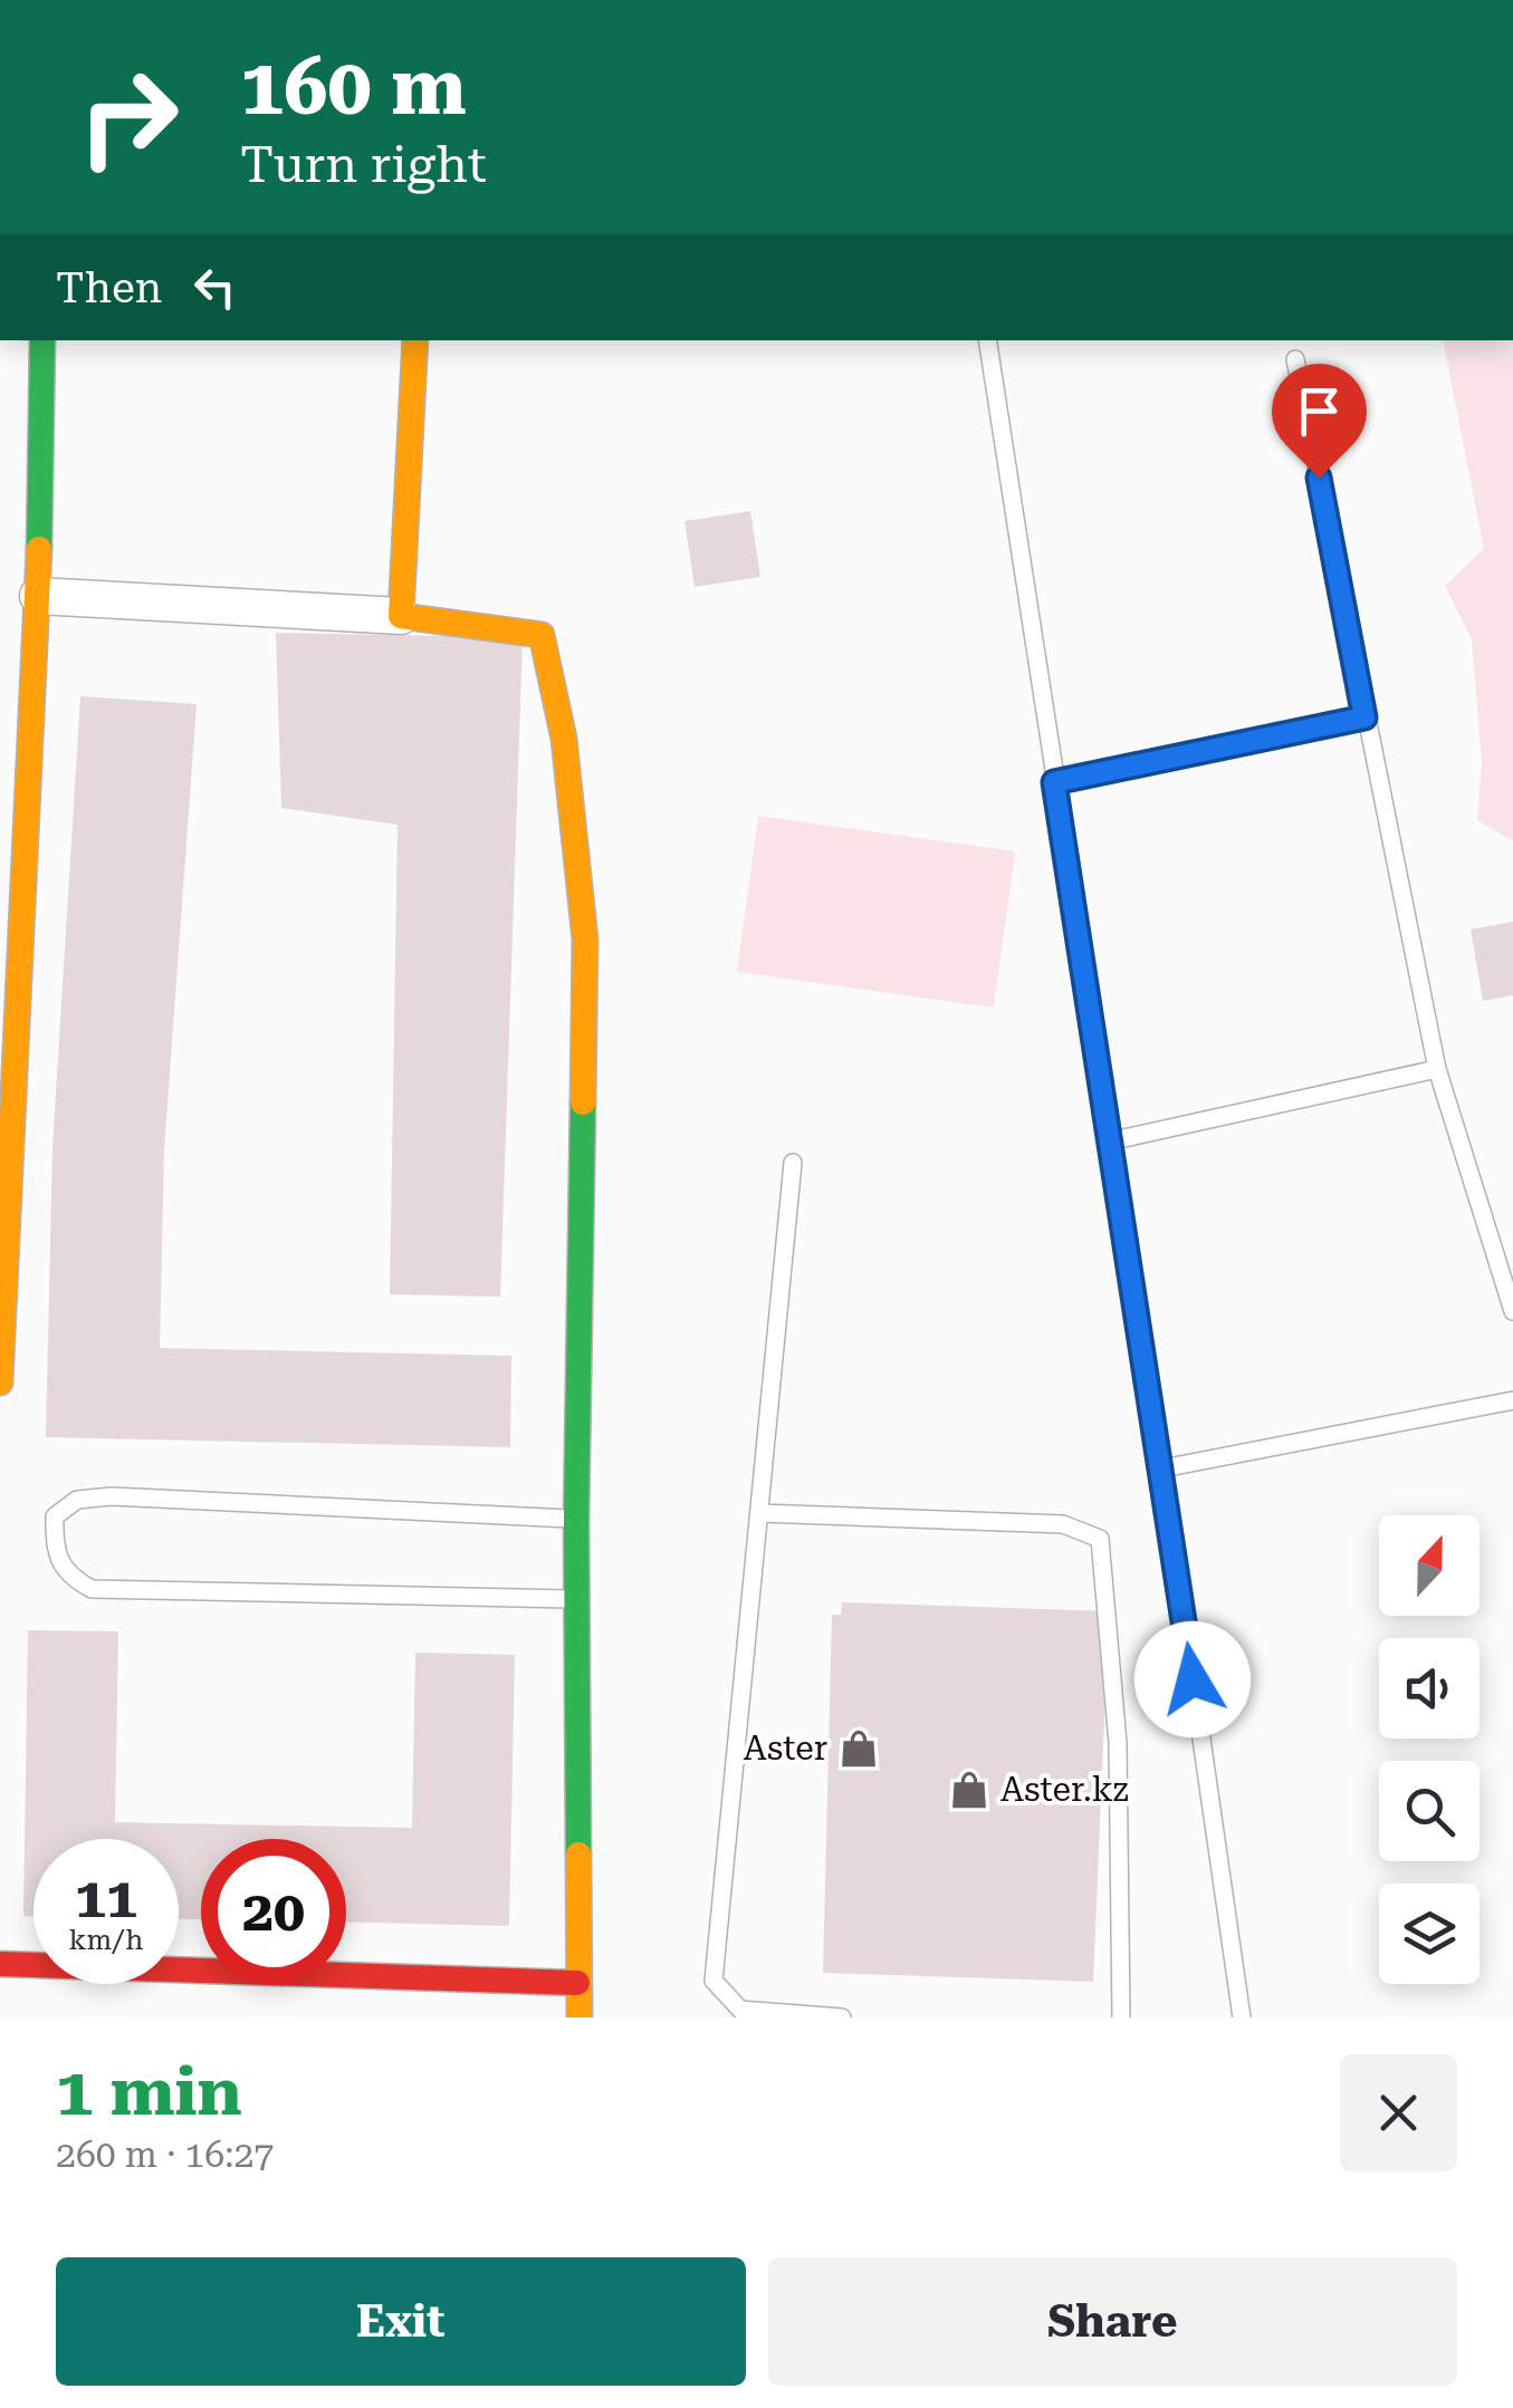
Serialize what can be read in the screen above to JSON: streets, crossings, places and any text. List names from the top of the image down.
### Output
{
  "places": {
    "shop": ["Aster", "Aster.kz"]
  },
  "north": "top",
  "page": {
    "turn": ["160 m", "Turn right"],
    "then": "Then",
    "speed": "11 km/h",
    "limit": "20",
    "heading": ["1 min", "260 m · 16:27"],
    "buttons": ["Exit", "Share"]
  }
}
